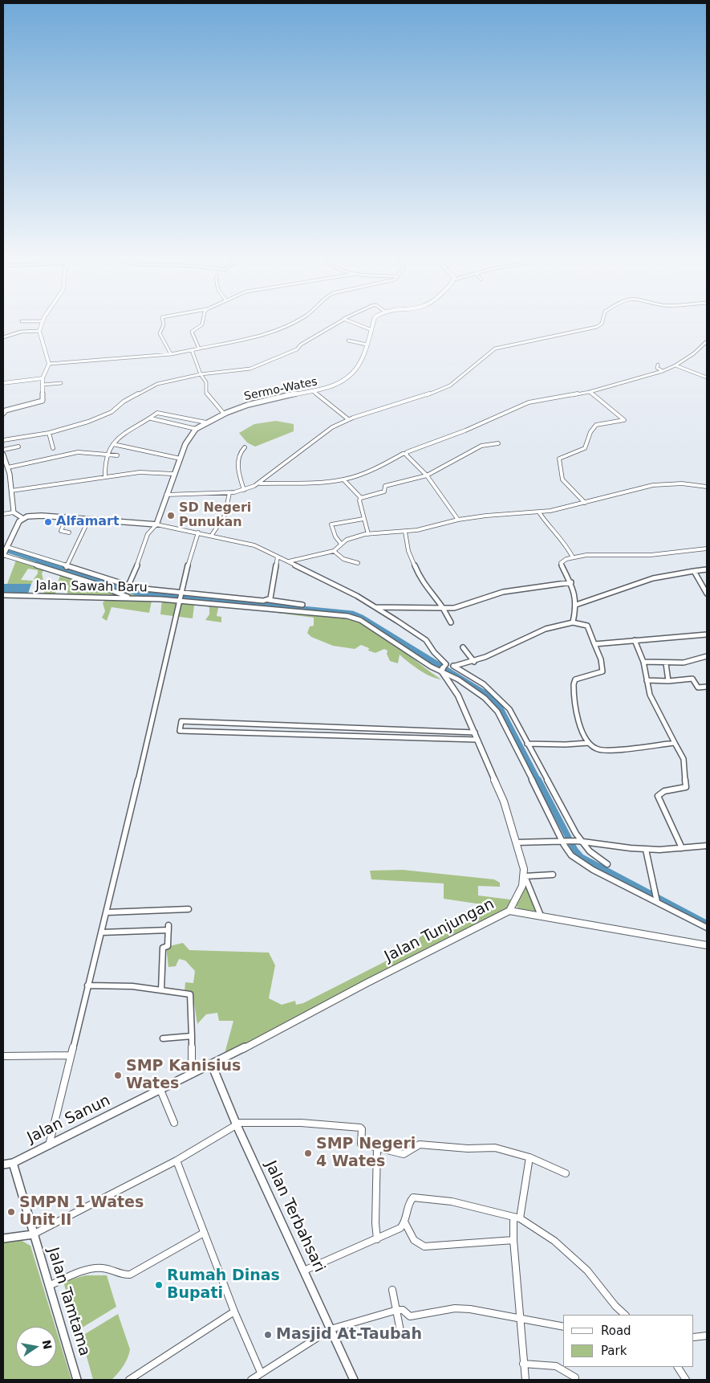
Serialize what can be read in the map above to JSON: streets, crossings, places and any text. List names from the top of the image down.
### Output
{
  "streets": {
    "main road": ["Sermo-Wates"],
    "street": [
      "Jalan Sawah Baru",
      "Jalan Tunjungan",
      "Jalan Sanun",
      "Jalan Terbahsari",
      "Jalan Tamtama"
    ]
  },
  "crossings": [
    ["Jalan Tunjungan", "Jalan Sanun"],
    ["Jalan Tunjungan", "Jalan Terbahsari"],
    ["Jalan Sanun", "Jalan Terbahsari"],
    ["Jalan Sanun", "Jalan Tamtama"]
  ],
  "places": [
    "SD Negeri Punukan",
    "Alfamart",
    "SMP Kanisius Wates",
    "SMP Negeri 4 Wates",
    "SMPN 1 Wates Unit II",
    "Rumah Dinas Bupati",
    "Masjid At-Taubah"
  ],
  "legend": ["Road", "Park"],
  "north": "right"
}
